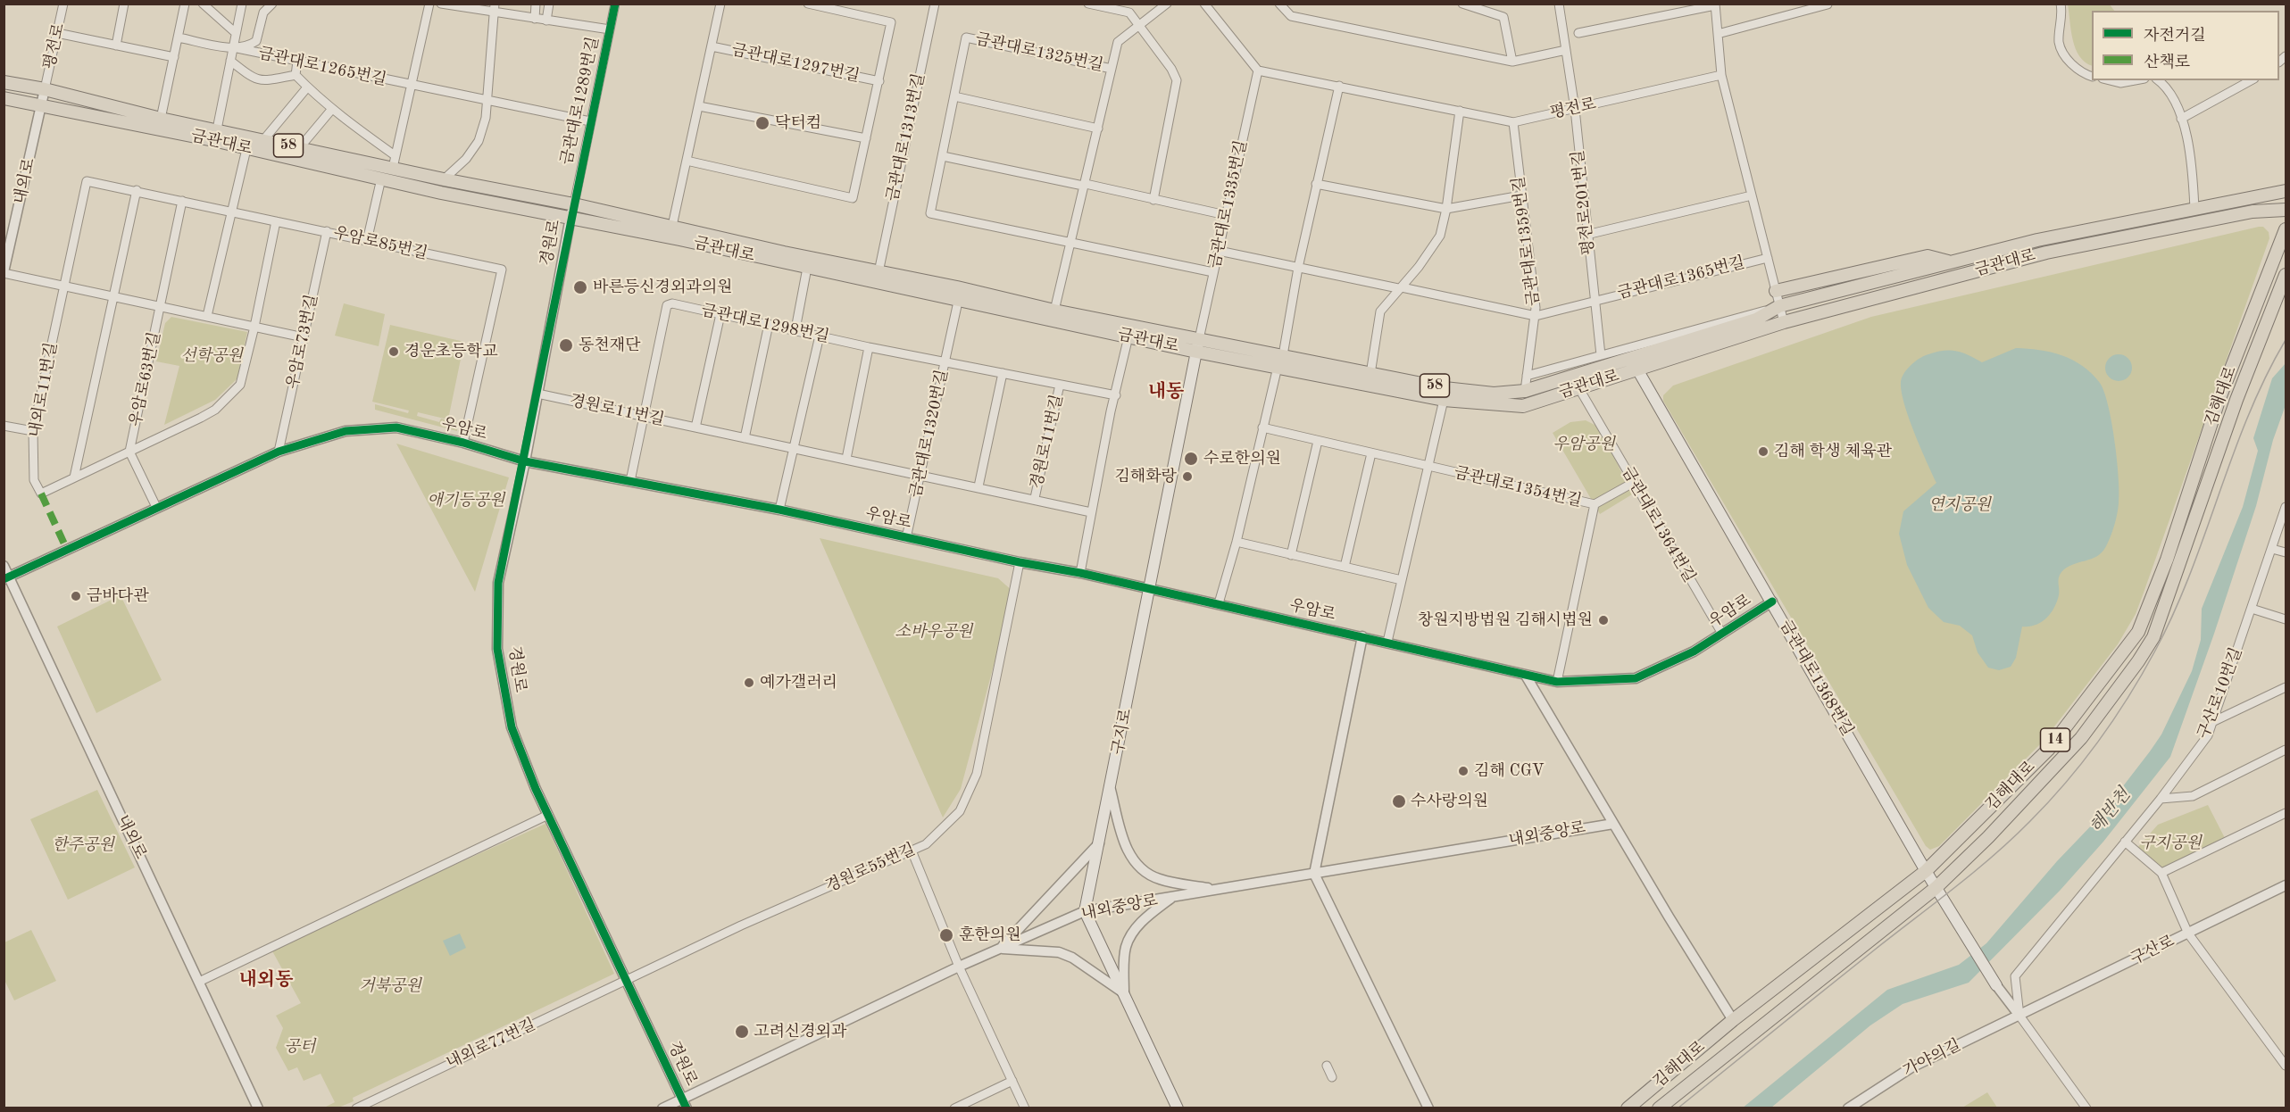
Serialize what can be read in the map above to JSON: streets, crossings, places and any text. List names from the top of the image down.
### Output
{
  "streets": {
    "main road": [
      "금관대로",
      "58",
      "김해대로",
      "금관대로1368번길",
      "구지로",
      "14"
    ],
    "street": [
      "평전로",
      "금관대로1325번길",
      "금관대로1297번길",
      "금관대로1265번길",
      "금관대로1289번길",
      "금관대로1313번길",
      "내외로",
      "평전로201번길",
      "금관대로1335번길",
      "금관대로1359번길",
      "경원로",
      "우암로85번길",
      "금관대로1365번길",
      "금관대로1298번길",
      "우암로73번길",
      "우암로63번길",
      "내외로11번길",
      "경원로11번길",
      "우암로",
      "금관대로1320번길",
      "금관대로1354번길",
      "금관대로1364번길",
      "구산로10번길",
      "내외중앙로",
      "경원로55번길",
      "구산로",
      "내외로77번길",
      "가야의길"
    ]
  },
  "crossings": [
    ["평전로", "금관대로"],
    ["평전로", "내외로"],
    ["평전로", "평전로201번길"],
    ["평전로", "금관대로1335번길"],
    ["평전로", "금관대로1359번길"],
    ["금관대로1325번길", "금관대로"],
    ["금관대로1297번길", "금관대로"],
    ["금관대로1265번길", "금관대로1289번길"],
    ["금관대로1289번길", "금관대로"],
    ["금관대로1289번길", "경원로"],
    ["금관대로1313번길", "금관대로"],
    ["금관대로", "내외로"],
    ["금관대로", "금관대로1335번길"],
    ["금관대로", "금관대로1359번길"],
    ["금관대로", "경원로"],
    ["금관대로", "금관대로1320번길"],
    ["금관대로", "금관대로1364번길"],
    ["금관대로", "금관대로1368번길"],
    ["금관대로", "구지로"],
    ["내외로", "우암로"],
    ["평전로201번길", "금관대로1365번길"],
    ["금관대로1335번길", "구지로"],
    ["금관대로1359번길", "금관대로1365번길"],
    ["경원로", "경원로11번길"],
    ["경원로", "우암로"],
    ["경원로", "내외중앙로"],
    ["경원로", "경원로55번길"],
    ["경원로", "내외로77번길"],
    ["우암로85번길", "우암로73번길"],
    ["우암로85번길", "내외로11번길"],
    ["우암로85번길", "우암로"],
    ["금관대로1298번길", "경원로11번길"],
    ["금관대로1298번길", "우암로"],
    ["금관대로1298번길", "금관대로1320번길"],
    ["우암로73번길", "우암로"],
    ["우암로63번길", "내외로11번길"],
    ["김해대로", "금관대로1368번길"],
    ["경원로11번길", "금관대로1320번길"],
    ["우암로", "금관대로1320번길"],
    ["우암로", "금관대로1364번길"],
    ["우암로", "금관대로1368번길"],
    ["우암로", "구지로"],
    ["우암로", "경원로55번길"],
    ["금관대로1354번길", "금관대로1364번길"],
    ["구산로10번길", "구산로"],
    ["구산로10번길", "가야의길"],
    ["구지로", "내외중앙로"],
    ["경원로55번길", "내외로77번길"],
    ["구산로", "가야의길"]
  ],
  "districts": ["내동", "내외동"],
  "water": ["해반천"],
  "parks": [
    "선학공원",
    "우암공원",
    "애기등공원",
    "연지공원",
    "소바우공원",
    "구지공원",
    "한주공원",
    "거북공원",
    "공터"
  ],
  "places": [
    "닥터컴",
    "바른등신경외과의원",
    "동천재단",
    "경운초등학교",
    "김해 학생 체육관",
    "수로한의원",
    "김해화랑",
    "금바다관",
    "창원지방법원 김해시법원",
    "예가갤러리",
    "김해 CGV",
    "수사랑의원",
    "훈한의원",
    "고려신경외과"
  ],
  "legend": ["자전거길", "산책로"]
}
